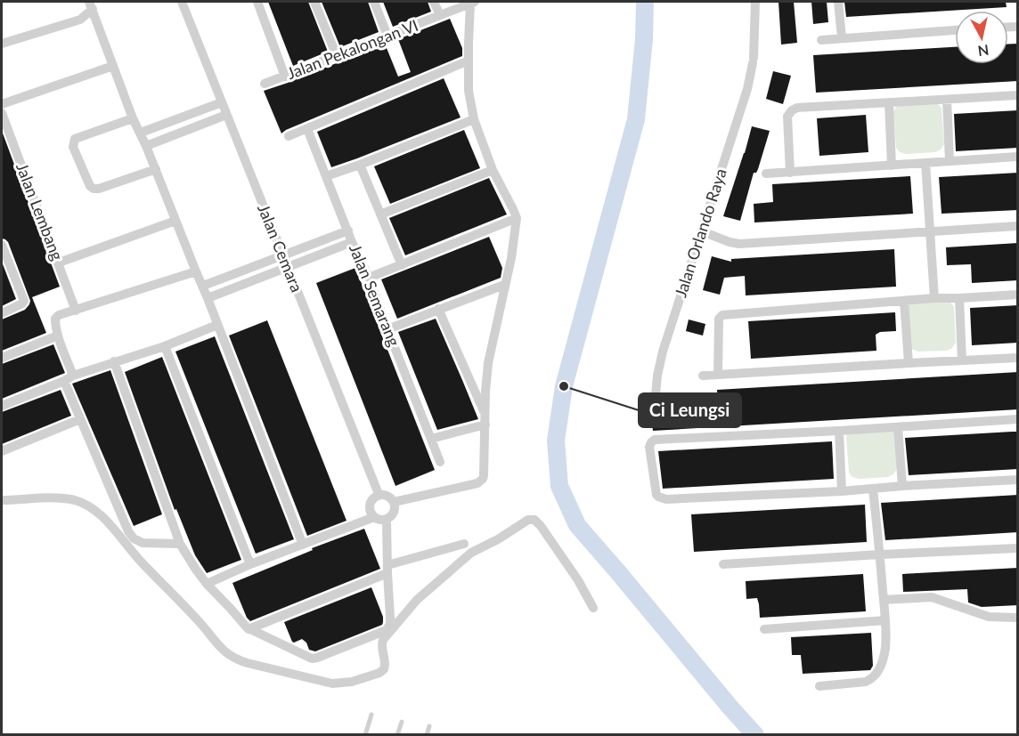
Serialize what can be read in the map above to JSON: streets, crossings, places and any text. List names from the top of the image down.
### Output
{
  "streets": {
    "street": [
      "Jalan Pekalongan VI",
      "Jalan Lembang",
      "Jalan Orlando Raya",
      "Jalan Cemara",
      "Jalan Semarang"
    ]
  },
  "places": ["Ci Leungsi"],
  "north": "bottom"
}
